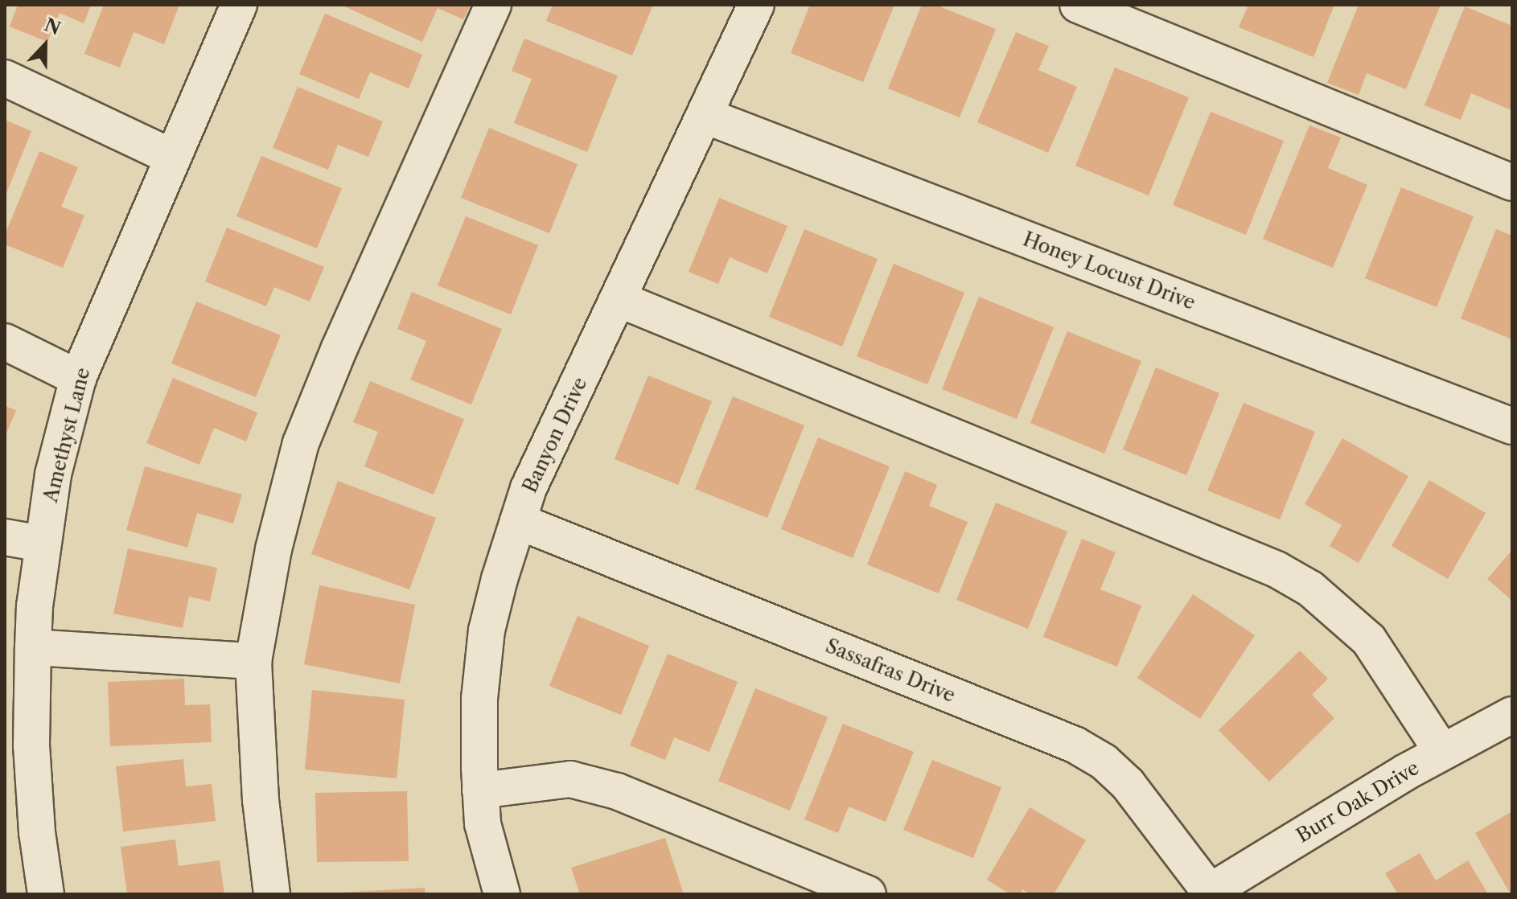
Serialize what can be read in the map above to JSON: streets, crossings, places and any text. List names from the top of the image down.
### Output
{
  "streets": {
    "street": [
      "Honey Locust Drive",
      "Amethyst Lane",
      "Banyon Drive",
      "Sassafras Drive",
      "Burr Oak Drive"
    ]
  },
  "crossings": [
    ["Honey Locust Drive", "Banyon Drive"],
    ["Banyon Drive", "Sassafras Drive"],
    ["Sassafras Drive", "Burr Oak Drive"]
  ],
  "north": "top"
}
